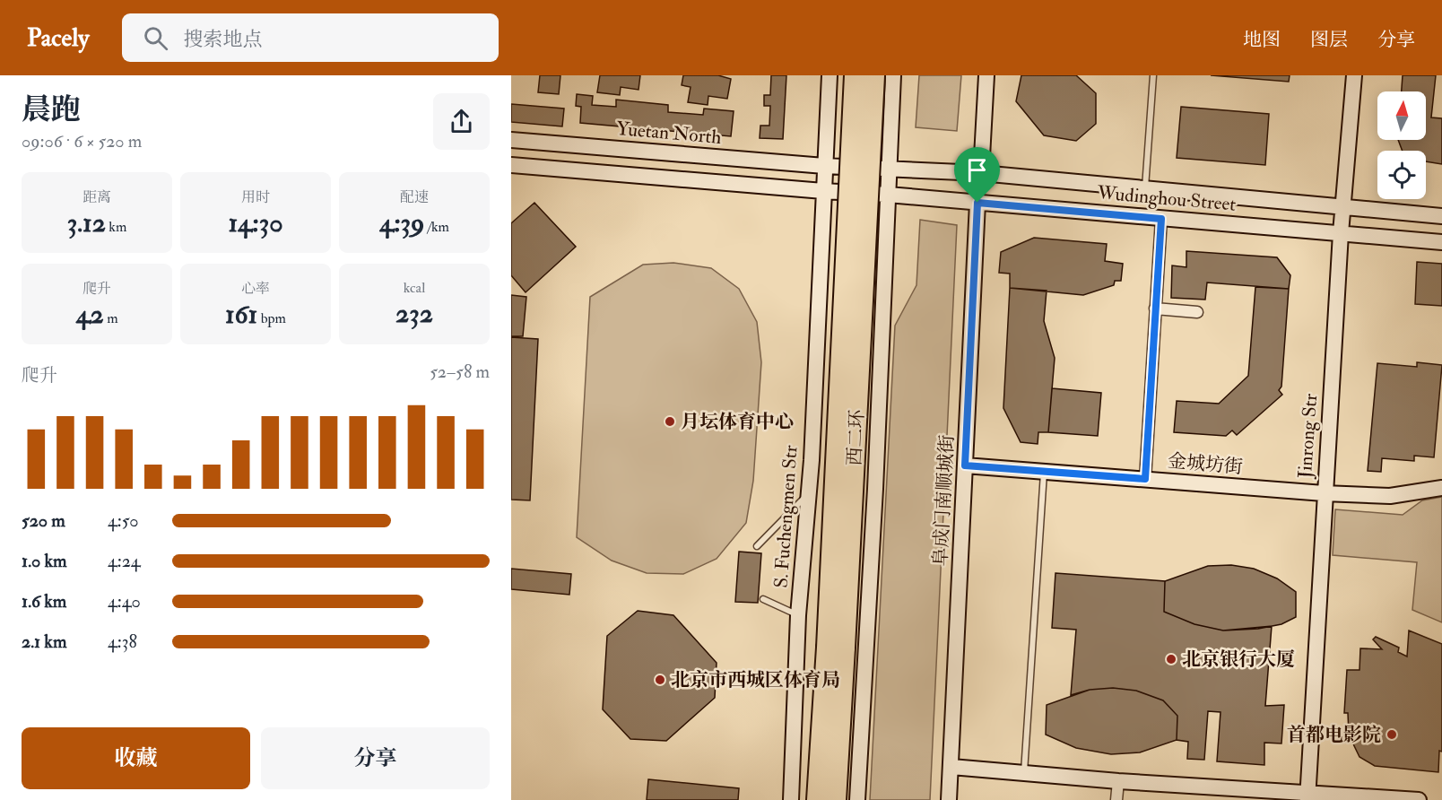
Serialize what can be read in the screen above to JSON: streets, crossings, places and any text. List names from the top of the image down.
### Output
{
  "streets": {
    "highway": ["西二环"],
    "street": [
      "Yuetan North",
      "Wudinghou Street",
      "Jinrong Str",
      "金城坊街",
      "阜成门南顺城街",
      "S. Fuchengmen Str"
    ]
  },
  "crossings": [
    ["Yuetan North", "Wudinghou Street"],
    ["Yuetan North", "S. Fuchengmen Str"],
    ["Wudinghou Street", "Jinrong Str"],
    ["Wudinghou Street", "阜成门南顺城街"],
    ["Wudinghou Street", "S. Fuchengmen Str"],
    ["Jinrong Str", "金城坊街"],
    ["金城坊街", "阜成门南顺城街"]
  ],
  "places": [
    "月坛体育中心",
    "北京银行大厦",
    "北京市西城区体育局",
    "首都电影院"
  ],
  "north": "top",
  "page": {
    "header": "Pacely",
    "search": "搜索地点",
    "nav": ["地图", "图层", "分享"],
    "heading": ["晨跑", "09:06 · 6 × 520 m"],
    "stats": [
      ["距离", "3.12 km"],
      ["用时", "14:30"],
      ["配速", "4:39 /km"],
      ["爬升", "42 m"],
      ["心率", "161 bpm"],
      ["kcal", "232"]
    ],
    "chart": ["爬升", "52–58 m"],
    "list": [
      {
        "name": "520 m",
        "note": "4:50"
      },
      {
        "name": "1.0 km",
        "note": "4:24"
      },
      {
        "name": "1.6 km",
        "note": "4:40"
      },
      {
        "name": "2.1 km",
        "note": "4:38"
      }
    ],
    "buttons": ["收藏", "分享"]
  }
}
